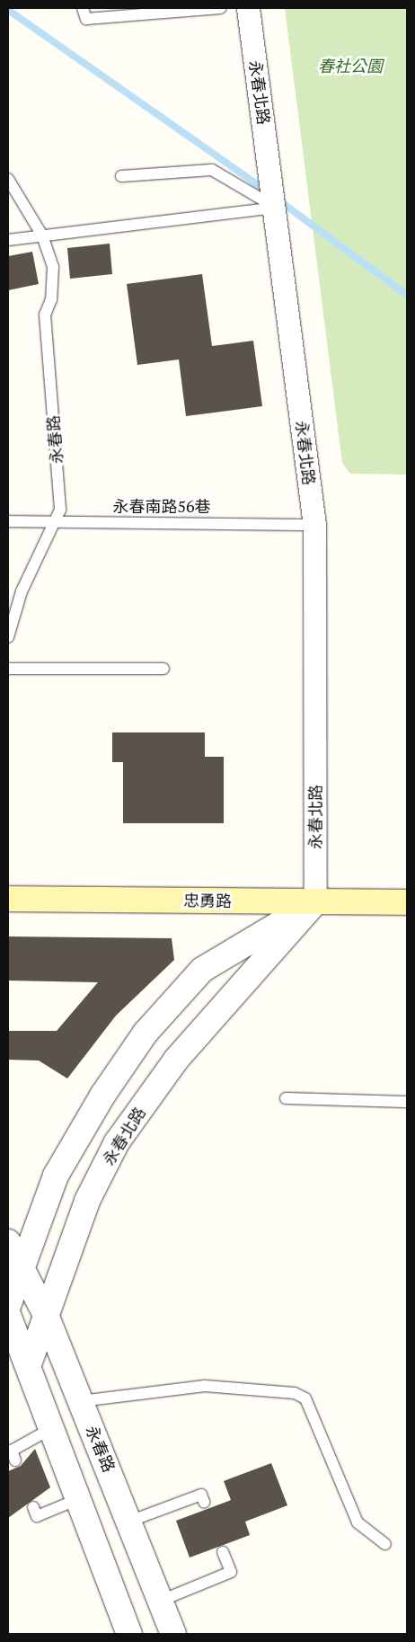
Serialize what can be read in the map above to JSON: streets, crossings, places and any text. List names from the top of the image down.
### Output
{
  "streets": {
    "main road": ["忠勇路"],
    "street": ["永春北路", "永春路"],
    "lane": ["永春南路56巷"]
  },
  "crossings": [
    ["永春北路", "永春路"],
    ["永春北路", "永春南路56巷"],
    ["永春北路", "忠勇路"],
    ["永春路", "永春南路56巷"]
  ],
  "parks": ["春社公園"]
}
